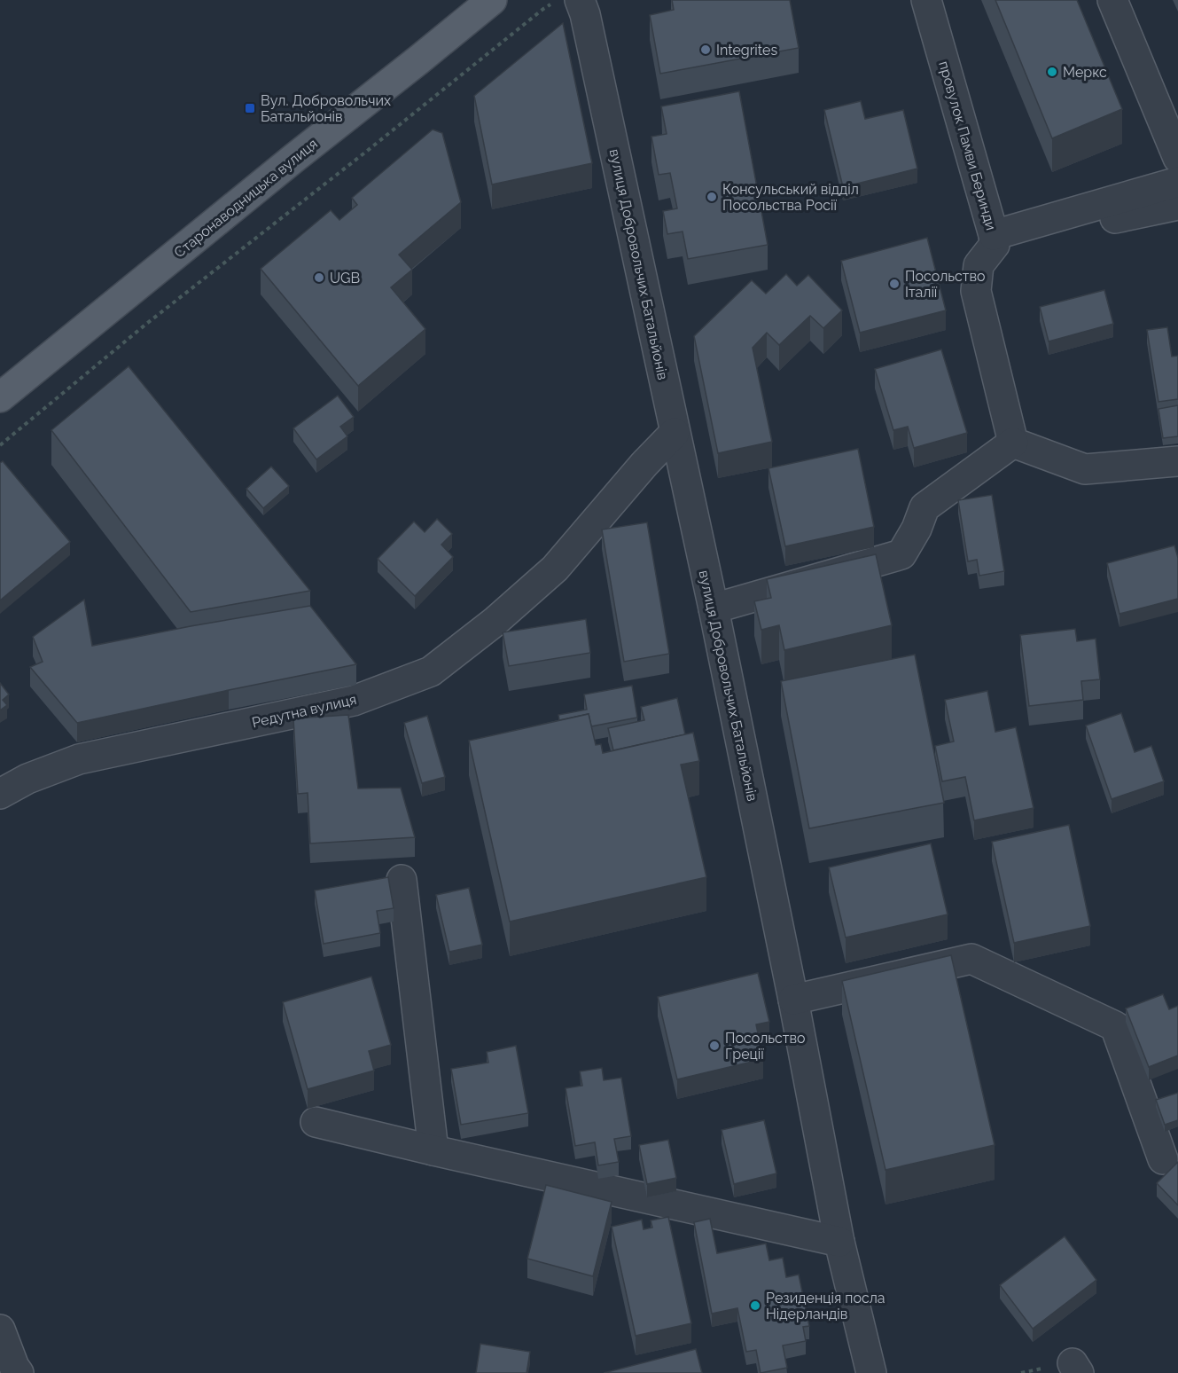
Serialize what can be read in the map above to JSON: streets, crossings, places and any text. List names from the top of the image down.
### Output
{
  "streets": {
    "main road": ["Старонаводницька вулиця"],
    "street": ["провулок Памви Беринди", "вулиця Добровольчих Батальйонів", "Редутна вулиця"]
  },
  "crossings": [
    ["вулиця Добровольчих Батальйонів", "Редутна вулиця"]
  ],
  "places": {
    "other": [
      "Integrites",
      "Меркс",
      "Консульський відділ Посольства Росії",
      "UGB",
      "Посольство Італії",
      "Посольство Греції",
      "Резиденція посла Нідерландів"
    ],
    "transit": ["Вул. Добровольчих Батальйонів"]
  }
}
